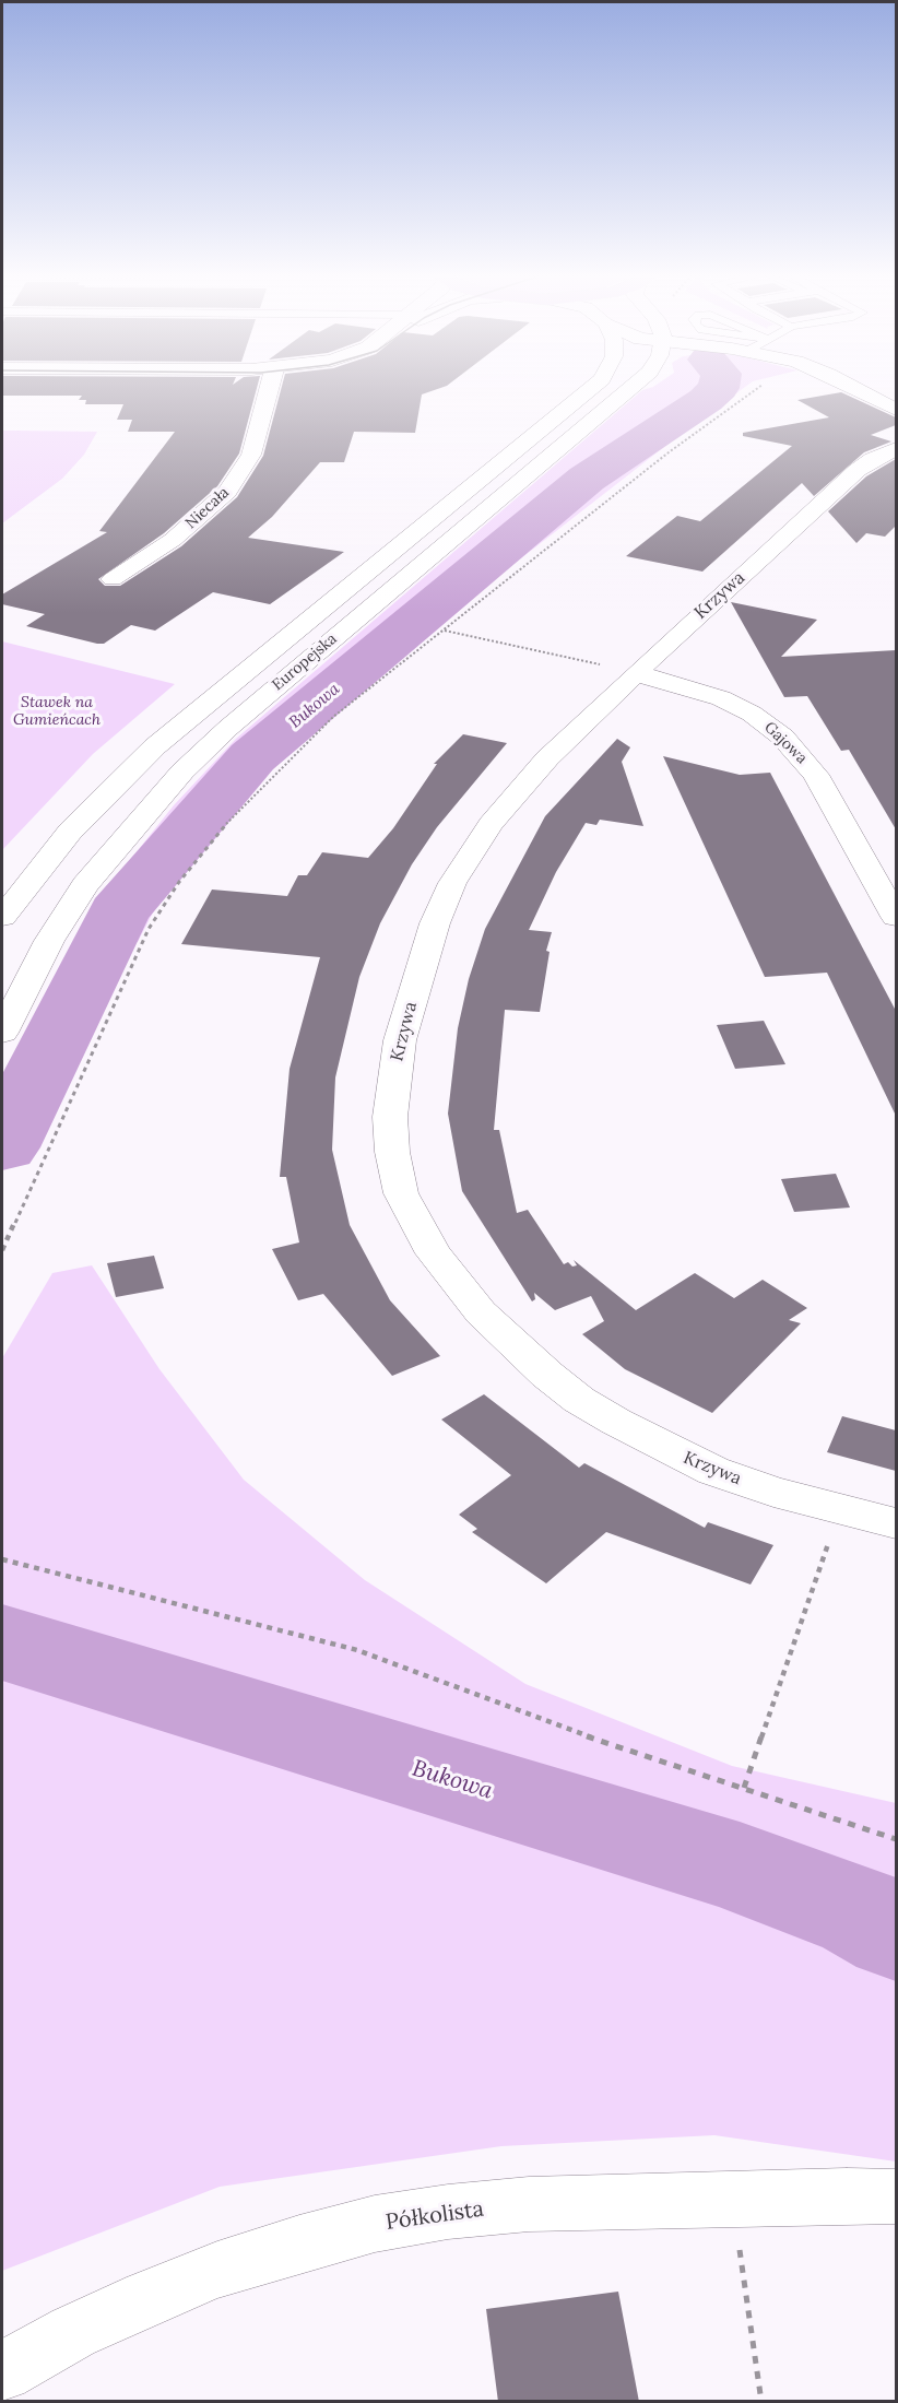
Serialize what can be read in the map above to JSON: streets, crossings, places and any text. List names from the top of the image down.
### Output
{
  "streets": {
    "street": [
      "Niecała",
      "Krzywa",
      "Europejska",
      "Gajowa",
      "Półkolista"
    ]
  },
  "crossings": [
    ["Krzywa", "Gajowa"]
  ],
  "water": ["Bukowa"],
  "parks": ["Stawek na Gumieńcach"]
}
